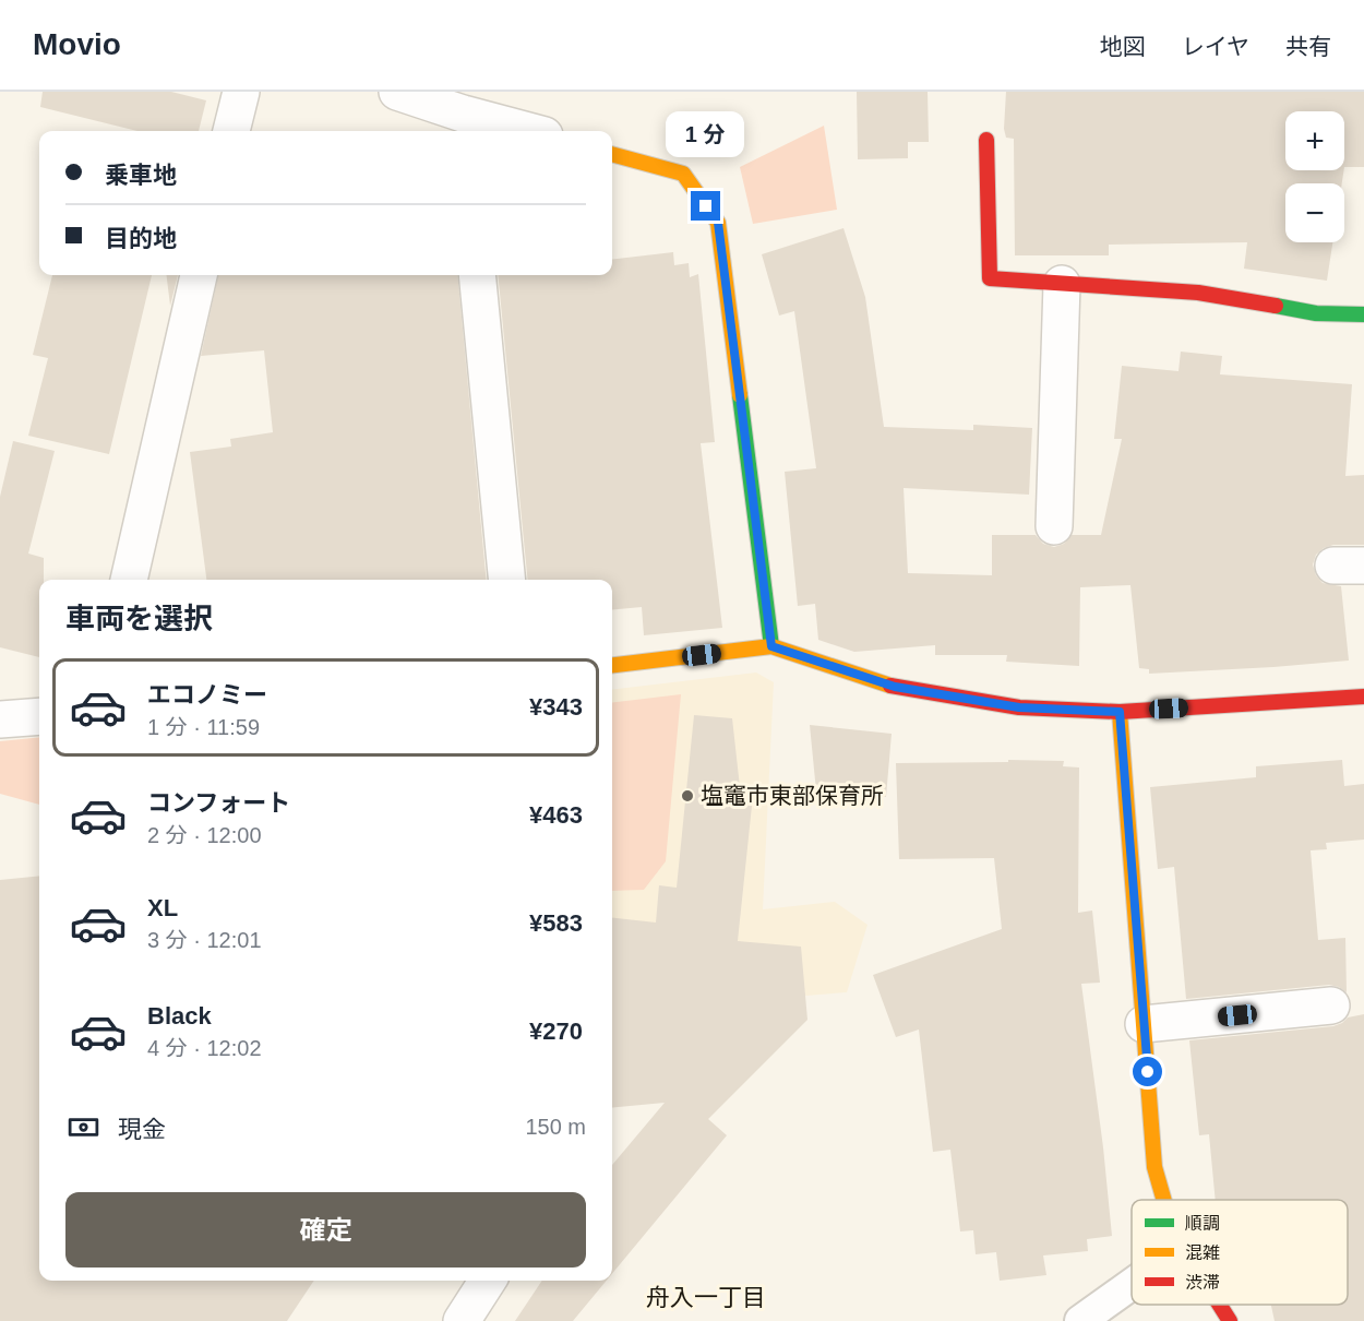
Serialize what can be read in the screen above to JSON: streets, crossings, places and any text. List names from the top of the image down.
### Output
{
  "districts": ["舟入一丁目"],
  "places": ["塩竈市東部保育所"],
  "legend": ["順調", "混雑", "渋滞"],
  "page": {
    "header": "Movio",
    "nav": ["地図", "レイヤ", "共有"],
    "map_buttons": ["+", "−"],
    "bubble": "1 分",
    "banner": ["乗車地", "目的地"],
    "heading": "車両を選択",
    "list": [
      {
        "name": "エコノミー",
        "note": "1 分 · 11:59",
        "value": "¥343"
      },
      {
        "name": "コンフォート",
        "note": "2 分 · 12:00",
        "value": "¥463"
      },
      {
        "name": "XL",
        "note": "3 分 · 12:01",
        "value": "¥583"
      },
      {
        "name": "Black",
        "note": "4 分 · 12:02",
        "value": "¥270"
      }
    ],
    "pay": ["現金", "150 m"],
    "buttons": "確定"
  }
}
